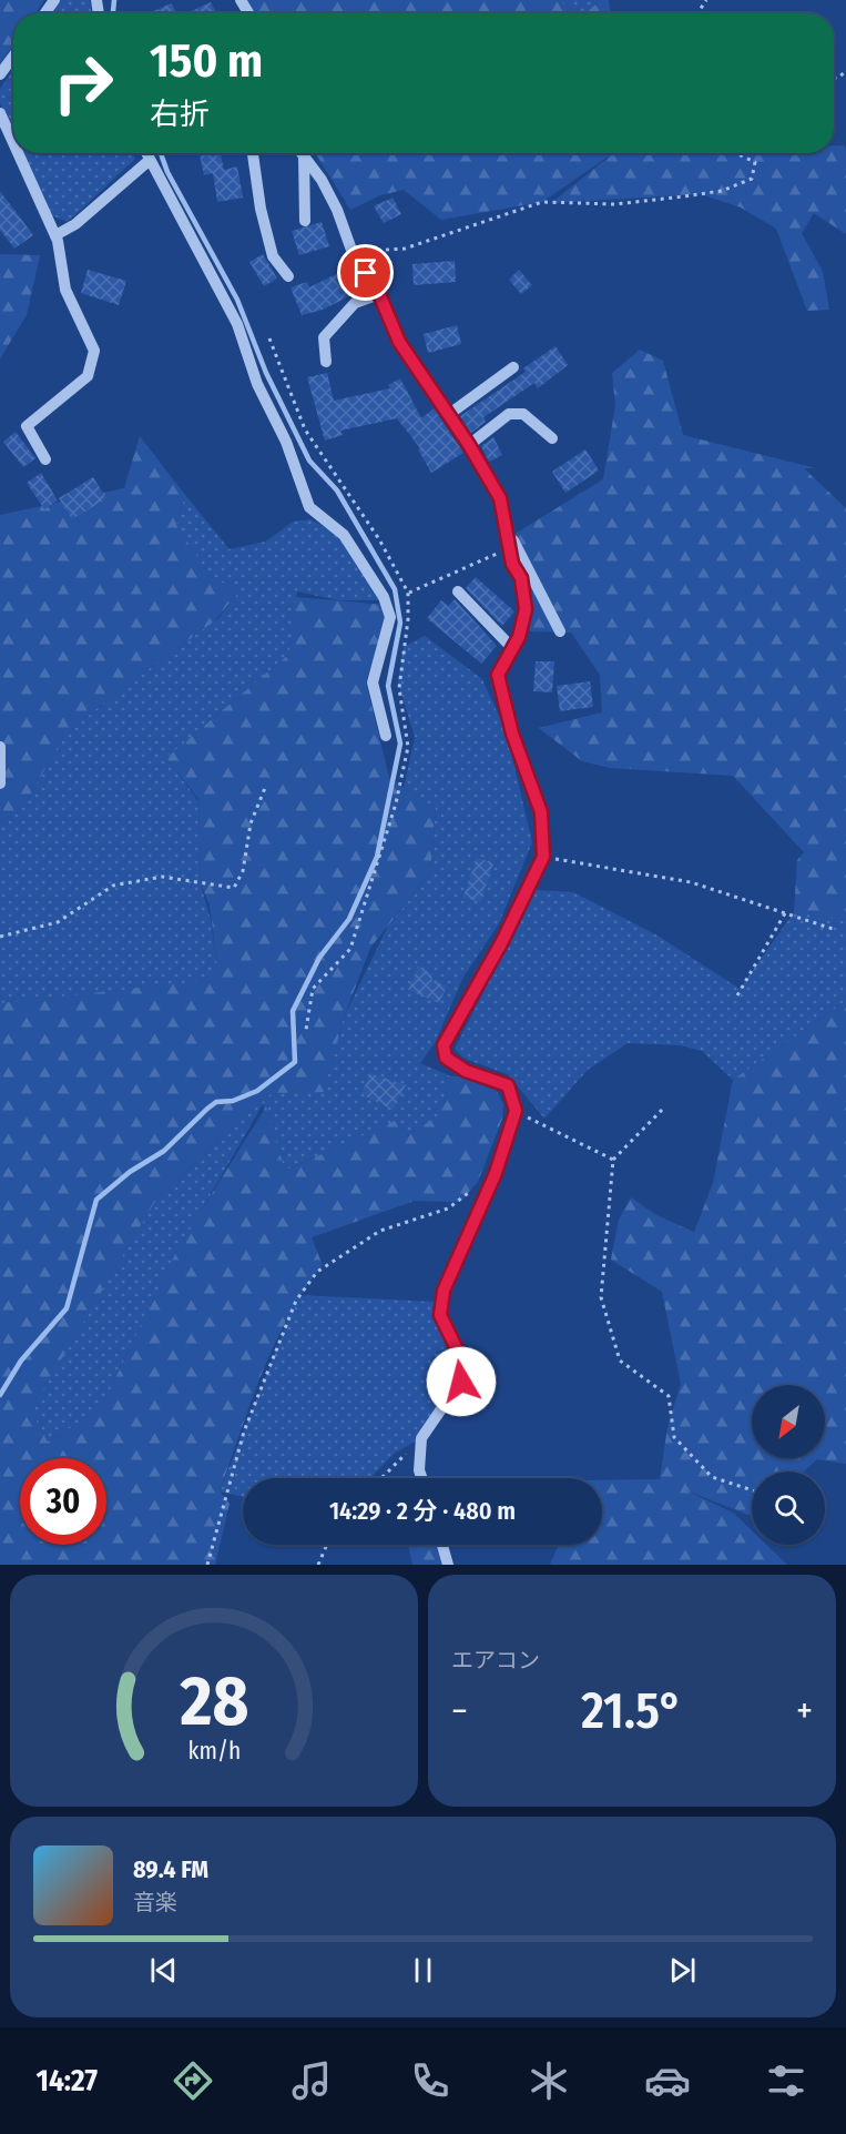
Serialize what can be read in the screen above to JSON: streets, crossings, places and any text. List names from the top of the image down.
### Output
{
  "north": "bottom left",
  "page": {
    "turn": ["150 m", "右折"],
    "limit": "30",
    "trip": "14:29 · 2 分 · 480 m",
    "tile": "エアコン",
    "heat": ["−", "21.5°", "+"],
    "song": ["89.4 FM", "音楽"],
    "tabs": "14:27",
    "gauge": ["28", "km/h"]
  }
}
